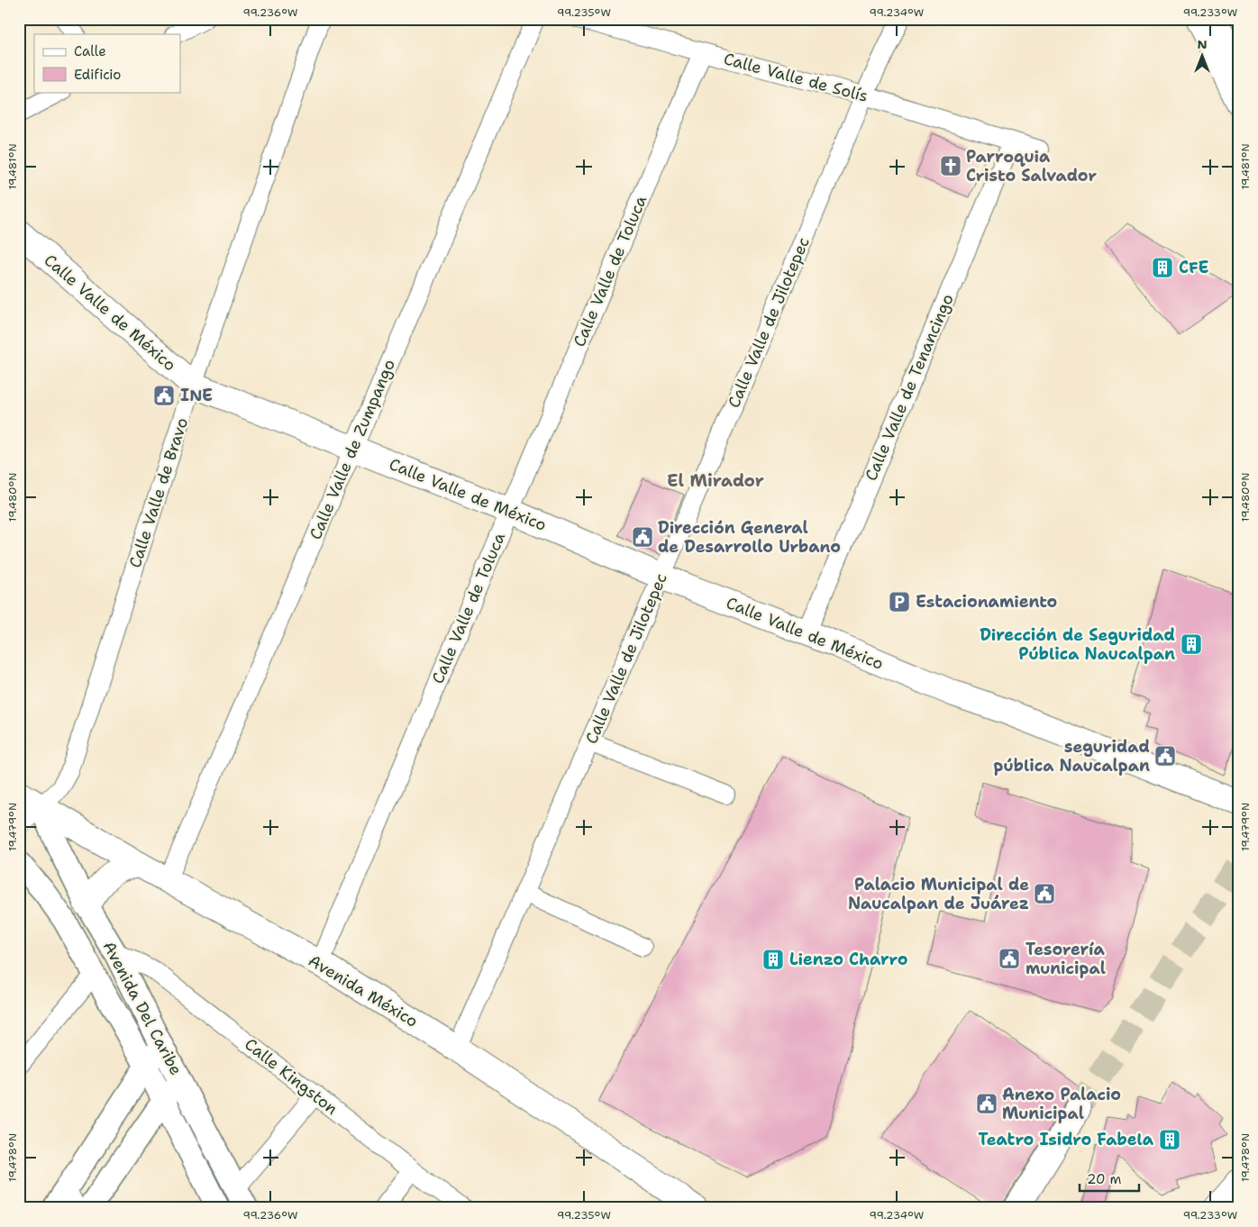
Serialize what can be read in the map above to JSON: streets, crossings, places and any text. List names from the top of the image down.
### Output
{
  "streets": {
    "main road": ["Calle Valle de México", "Avenida México"],
    "street": [
      "Calle Valle de Solís",
      "Calle Valle de Toluca",
      "Calle Valle de Jilotepec",
      "Calle Valle de Tenancingo",
      "Calle Valle de Zumpango",
      "Calle Valle de Bravo",
      "Avenida Del Caribe",
      "Calle Kingston"
    ]
  },
  "crossings": [
    ["Calle Valle de Solís", "Calle Valle de Toluca"],
    ["Calle Valle de Solís", "Calle Valle de Jilotepec"],
    ["Calle Valle de Solís", "Calle Valle de Tenancingo"],
    ["Calle Valle de Toluca", "Calle Valle de México"],
    ["Calle Valle de Toluca", "Avenida México"],
    ["Calle Valle de México", "Calle Valle de Jilotepec"],
    ["Calle Valle de México", "Calle Valle de Tenancingo"],
    ["Calle Valle de México", "Calle Valle de Zumpango"],
    ["Calle Valle de México", "Calle Valle de Bravo"],
    ["Calle Valle de Jilotepec", "Avenida México"],
    ["Calle Valle de Zumpango", "Avenida México"],
    ["Calle Valle de Bravo", "Avenida México"],
    ["Calle Valle de Bravo", "Avenida Del Caribe"],
    ["Avenida México", "Avenida Del Caribe"],
    ["Avenida Del Caribe", "Calle Kingston"]
  ],
  "districts": ["El Mirador"],
  "places": {
    "church": ["Parroquia Cristo Salvador"],
    "building": [
      "CFE",
      "Dirección de Seguridad Pública Naucalpan",
      "Lienzo Charro",
      "Teatro Isidro Fabela"
    ],
    "public building": [
      "INE",
      "Dirección General de Desarrollo Urbano",
      "seguridad pública Naucalpan",
      "Palacio Municipal de Naucalpan de Juárez",
      "Tesorería municipal",
      "Anexo Palacio Municipal"
    ],
    "parking": ["Estacionamiento"]
  },
  "legend": ["Calle", "Edificio"],
  "scale_bar": "20 m",
  "north": "top",
  "coordinates": [
    "99.236°W",
    "99.235°W",
    "99.234°W",
    "99.233°W",
    "19.481°N",
    "19.480°N",
    "19.479°N",
    "19.478°N"
  ]
}
